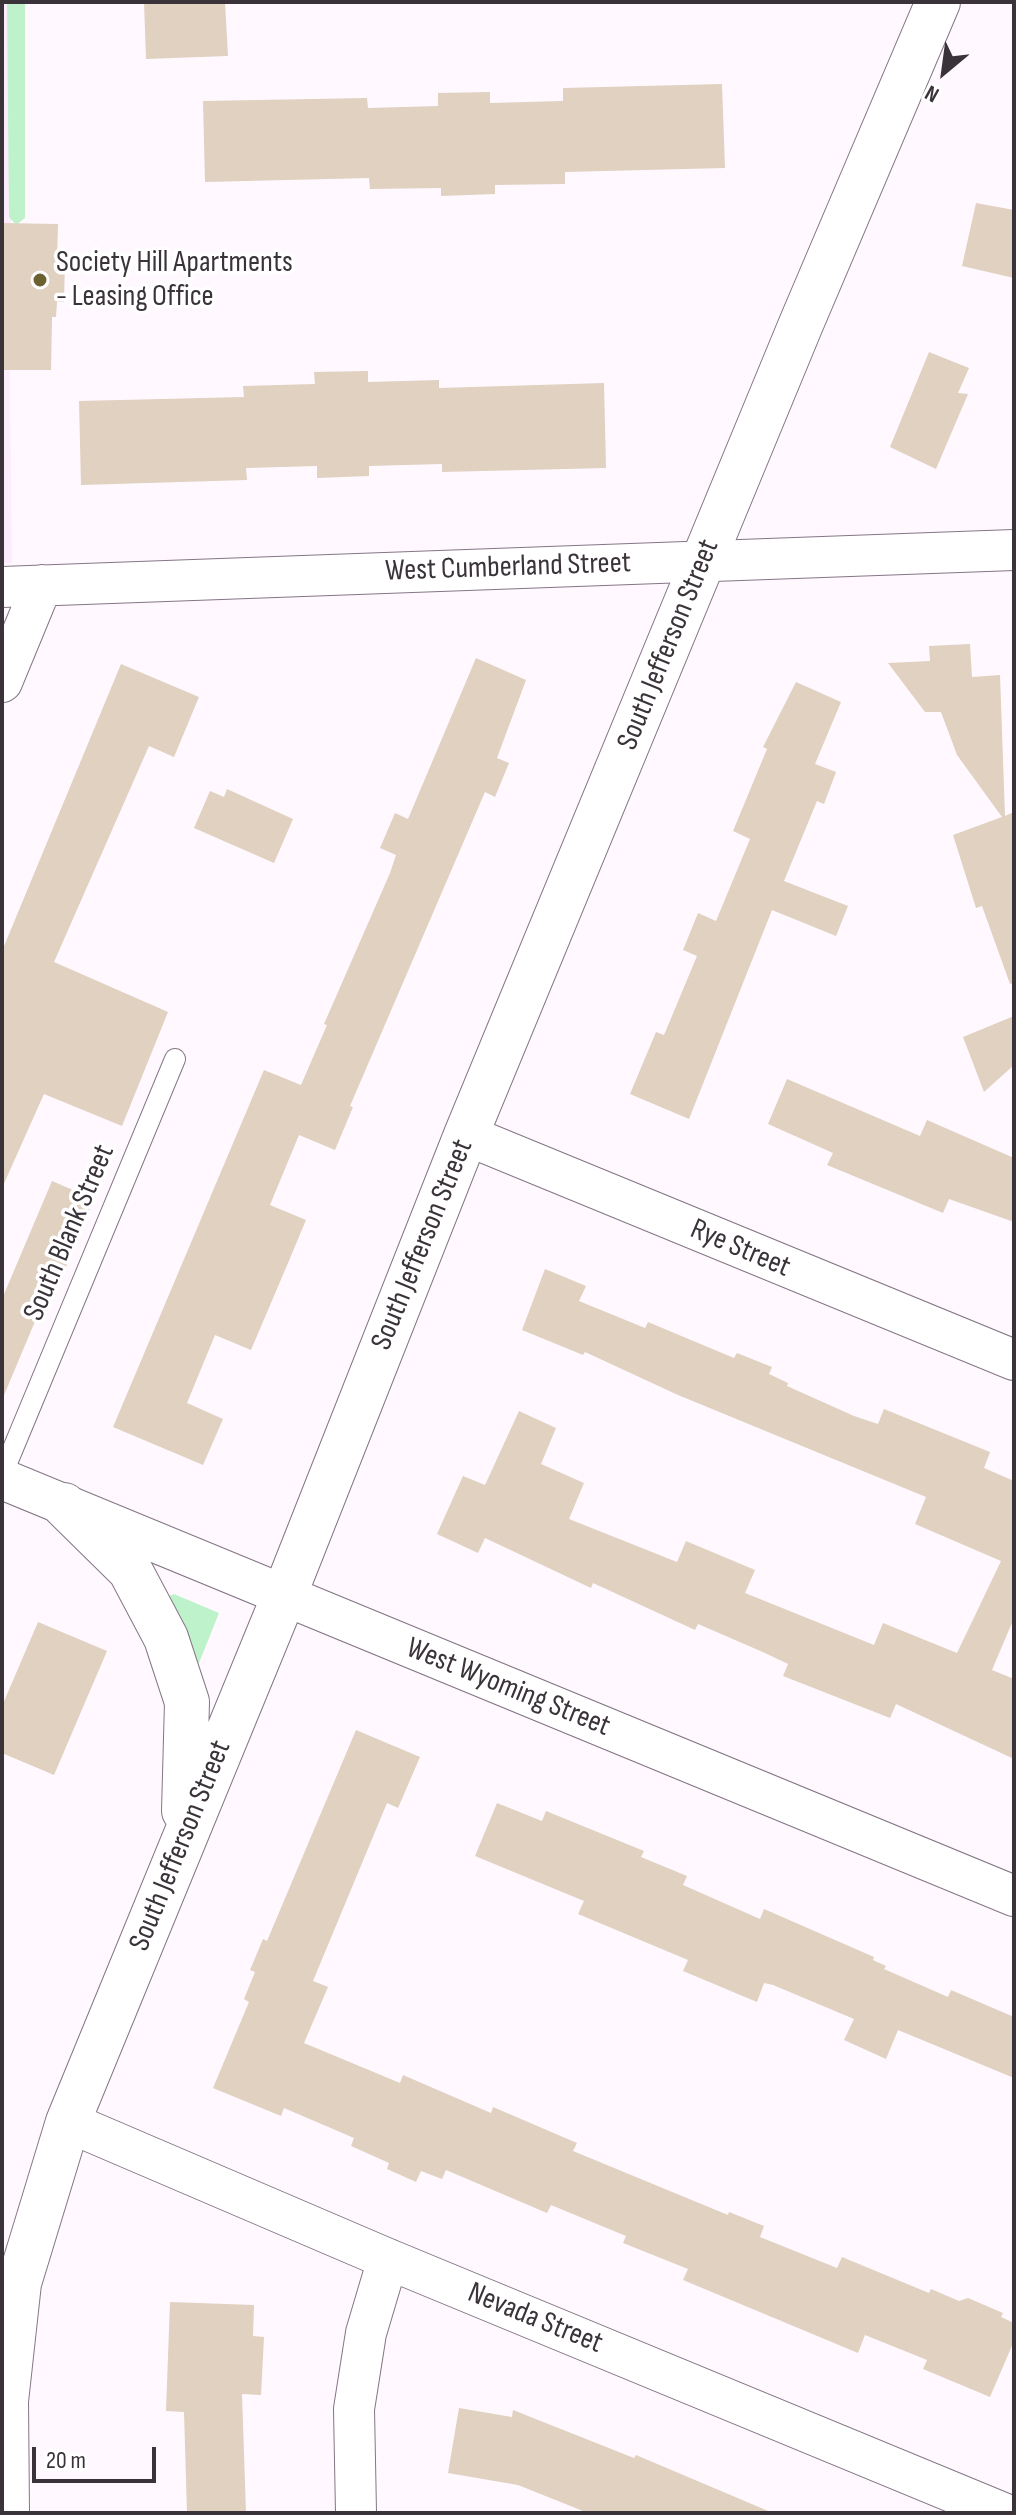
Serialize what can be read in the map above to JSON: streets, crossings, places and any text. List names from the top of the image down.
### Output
{
  "streets": {
    "main road": ["South Jefferson Street"],
    "street": [
      "West Cumberland Street",
      "Rye Street",
      "West Wyoming Street",
      "Nevada Street"
    ],
    "lane": ["South Blank Street"]
  },
  "crossings": [
    ["West Cumberland Street", "South Jefferson Street"],
    ["South Jefferson Street", "Rye Street"],
    ["South Jefferson Street", "West Wyoming Street"],
    ["South Jefferson Street", "Nevada Street"],
    ["South Blank Street", "West Wyoming Street"]
  ],
  "places": ["Society Hill Apartments - Leasing Office"],
  "scale_bar": "20 m",
  "north": "bottom left"
}
